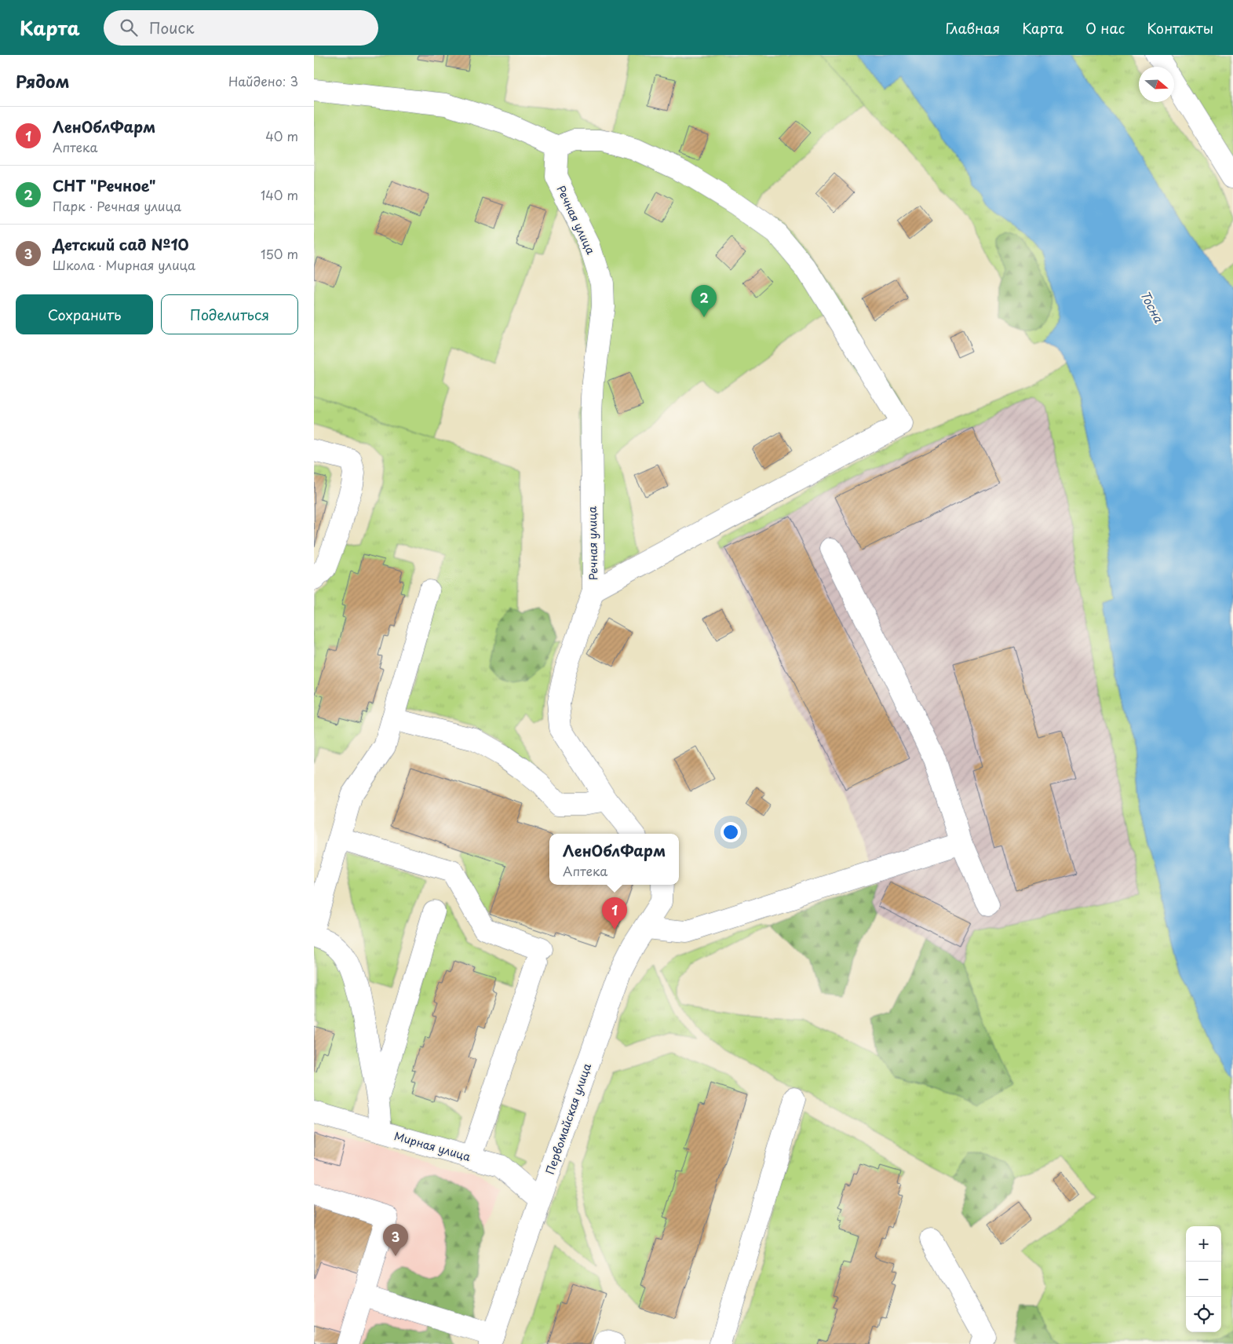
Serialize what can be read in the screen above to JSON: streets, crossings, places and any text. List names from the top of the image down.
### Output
{
  "streets": {
    "street": ["Речная улица", "Первомайская улица", "Мирная улица"]
  },
  "crossings": [
    ["Первомайская улица", "Мирная улица"]
  ],
  "water": ["Тосна"],
  "north": "right",
  "page": {
    "header": "Карта",
    "search": "Поиск",
    "nav": [
      "Главная",
      "Карта",
      "О нас",
      "Контакты"
    ],
    "heading": ["Рядом", "Найдено: 3"],
    "list": [
      {
        "mark": "1",
        "name": "ЛенОблФарм",
        "note": "Аптека",
        "value": "40 m"
      },
      {
        "mark": "2",
        "name": "СНТ \"Речное\"",
        "note": "Парк · Речная улица",
        "value": "140 m"
      },
      {
        "mark": "3",
        "name": "Детский сад №10",
        "note": "Школа · Мирная улица",
        "value": "150 m"
      }
    ],
    "buttons": ["Сохранить", "Поделиться"],
    "pins": ["2", "1", "3"],
    "popup": ["ЛенОблФарм", "Аптека"],
    "map_buttons": ["+", "−"]
  }
}
